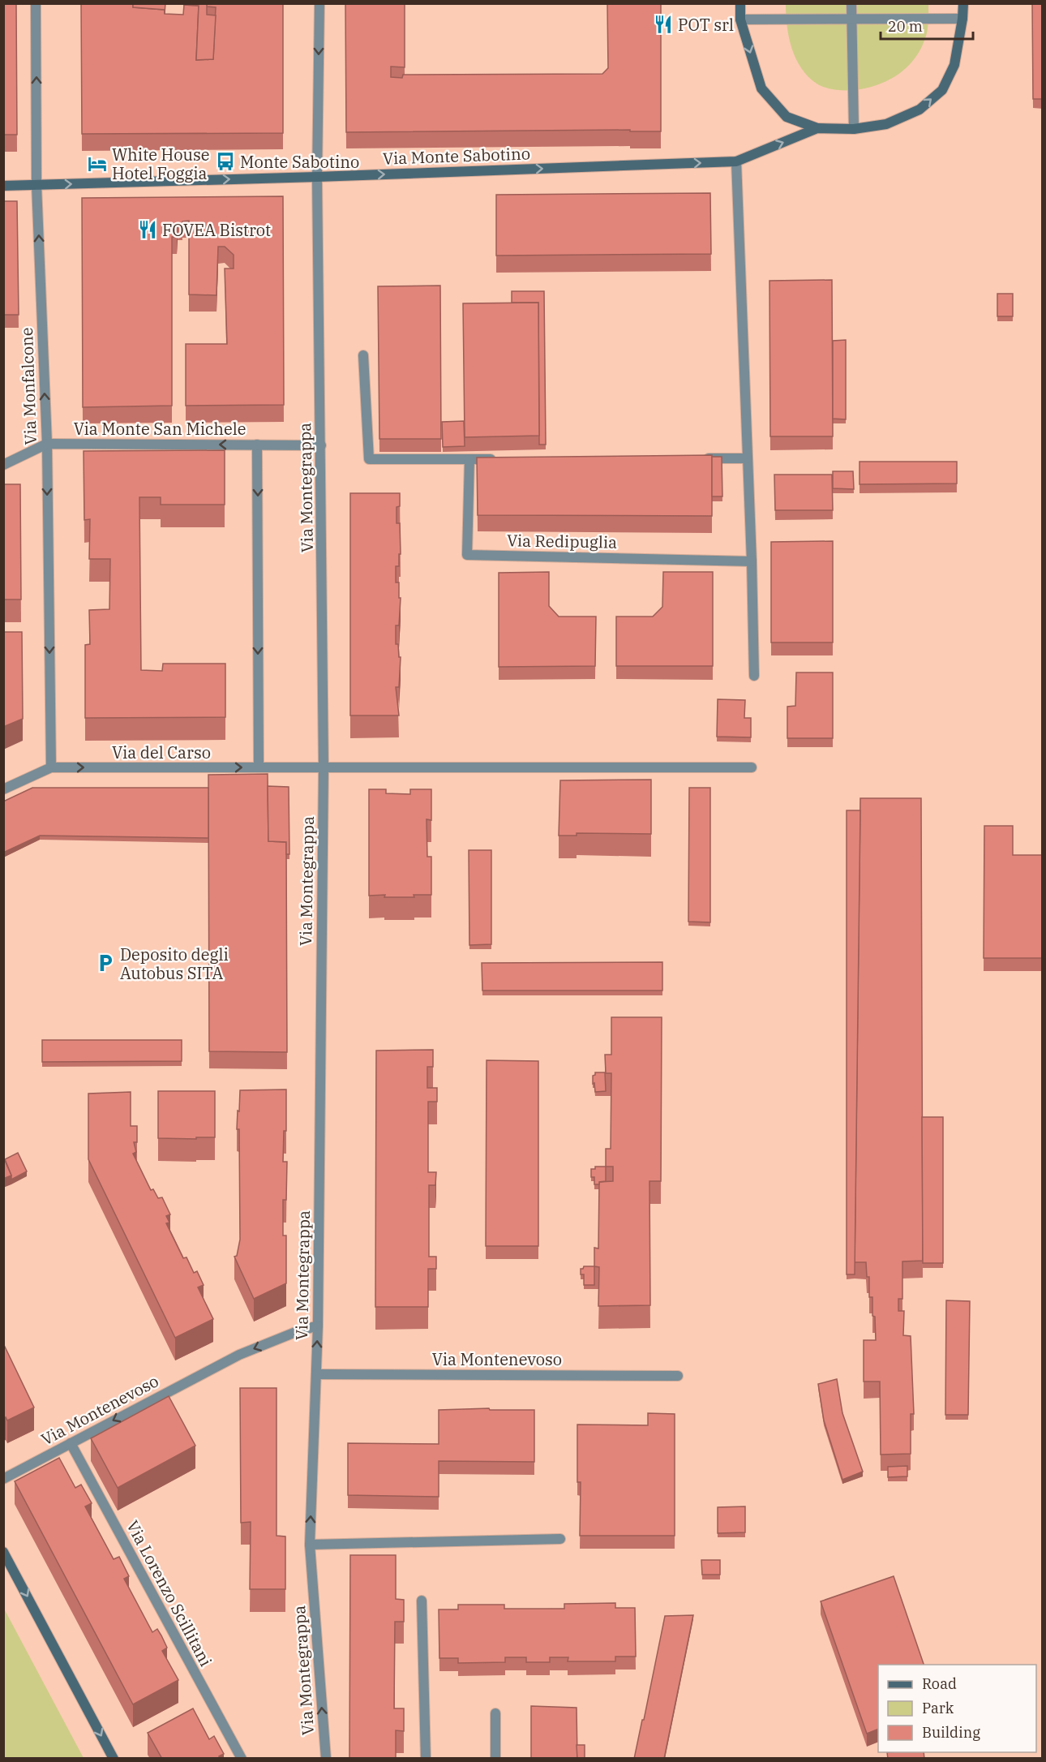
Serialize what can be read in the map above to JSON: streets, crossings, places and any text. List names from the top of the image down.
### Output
{
  "streets": {
    "street": [
      "Via Monte Sabotino",
      "Via Monfalcone",
      "Via Monte San Michele",
      "Via Montegrappa",
      "Via Redipuglia",
      "Via del Carso",
      "Via Montenevoso",
      "Via Lorenzo Scillitani"
    ]
  },
  "crossings": [
    ["Via Monte Sabotino", "Via Monfalcone"],
    ["Via Monte Sabotino", "Via Montegrappa"],
    ["Via Monfalcone", "Via Monte San Michele"],
    ["Via Monfalcone", "Via del Carso"],
    ["Via Monte San Michele", "Via Montegrappa"],
    ["Via Montegrappa", "Via del Carso"],
    ["Via Montegrappa", "Via Montenevoso"],
    ["Via Montenevoso", "Via Lorenzo Scillitani"]
  ],
  "one_way": ["Via Monte Sabotino", "Via Monte San Michele", "Via Montenevoso"],
  "places": {
    "restaurant": ["POT srl", "FOVEA Bistrot"],
    "bus stop": ["Monte Sabotino"],
    "hotel": ["White House Hotel Foggia"],
    "parking": ["Deposito degli Autobus SITA"]
  },
  "legend": ["Road", "Park", "Building"],
  "scale_bar": "20 m"
}
